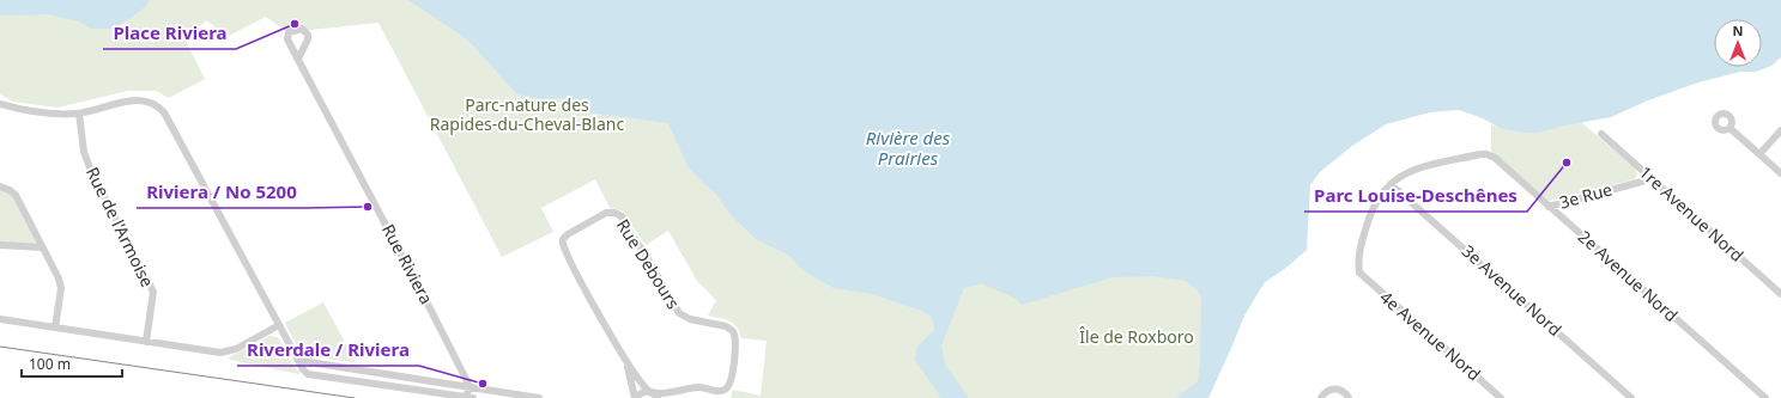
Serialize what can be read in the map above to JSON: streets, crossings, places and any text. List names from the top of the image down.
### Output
{
  "streets": {
    "street": [
      "3e Rue",
      "1re Avenue Nord",
      "Rue de l'Armoise",
      "Rue Riviera",
      "Rue Debours",
      "2e Avenue Nord",
      "3e Avenue Nord",
      "4e Avenue Nord"
    ]
  },
  "crossings": [
    ["3e Rue", "1re Avenue Nord"],
    ["3e Rue", "2e Avenue Nord"],
    ["2e Avenue Nord", "3e Avenue Nord"],
    ["2e Avenue Nord", "4e Avenue Nord"],
    ["3e Avenue Nord", "4e Avenue Nord"]
  ],
  "water": ["Rivière des Prairies"],
  "parks": ["Parc-nature des Rapides-du-Cheval-Blanc", "Île de Roxboro"],
  "places": [
    "Place Riviera",
    "Parc Louise-Deschênes",
    "Riviera / No 5200",
    "Riverdale / Riviera"
  ],
  "scale_bar": "100 m",
  "north": "top"
}
